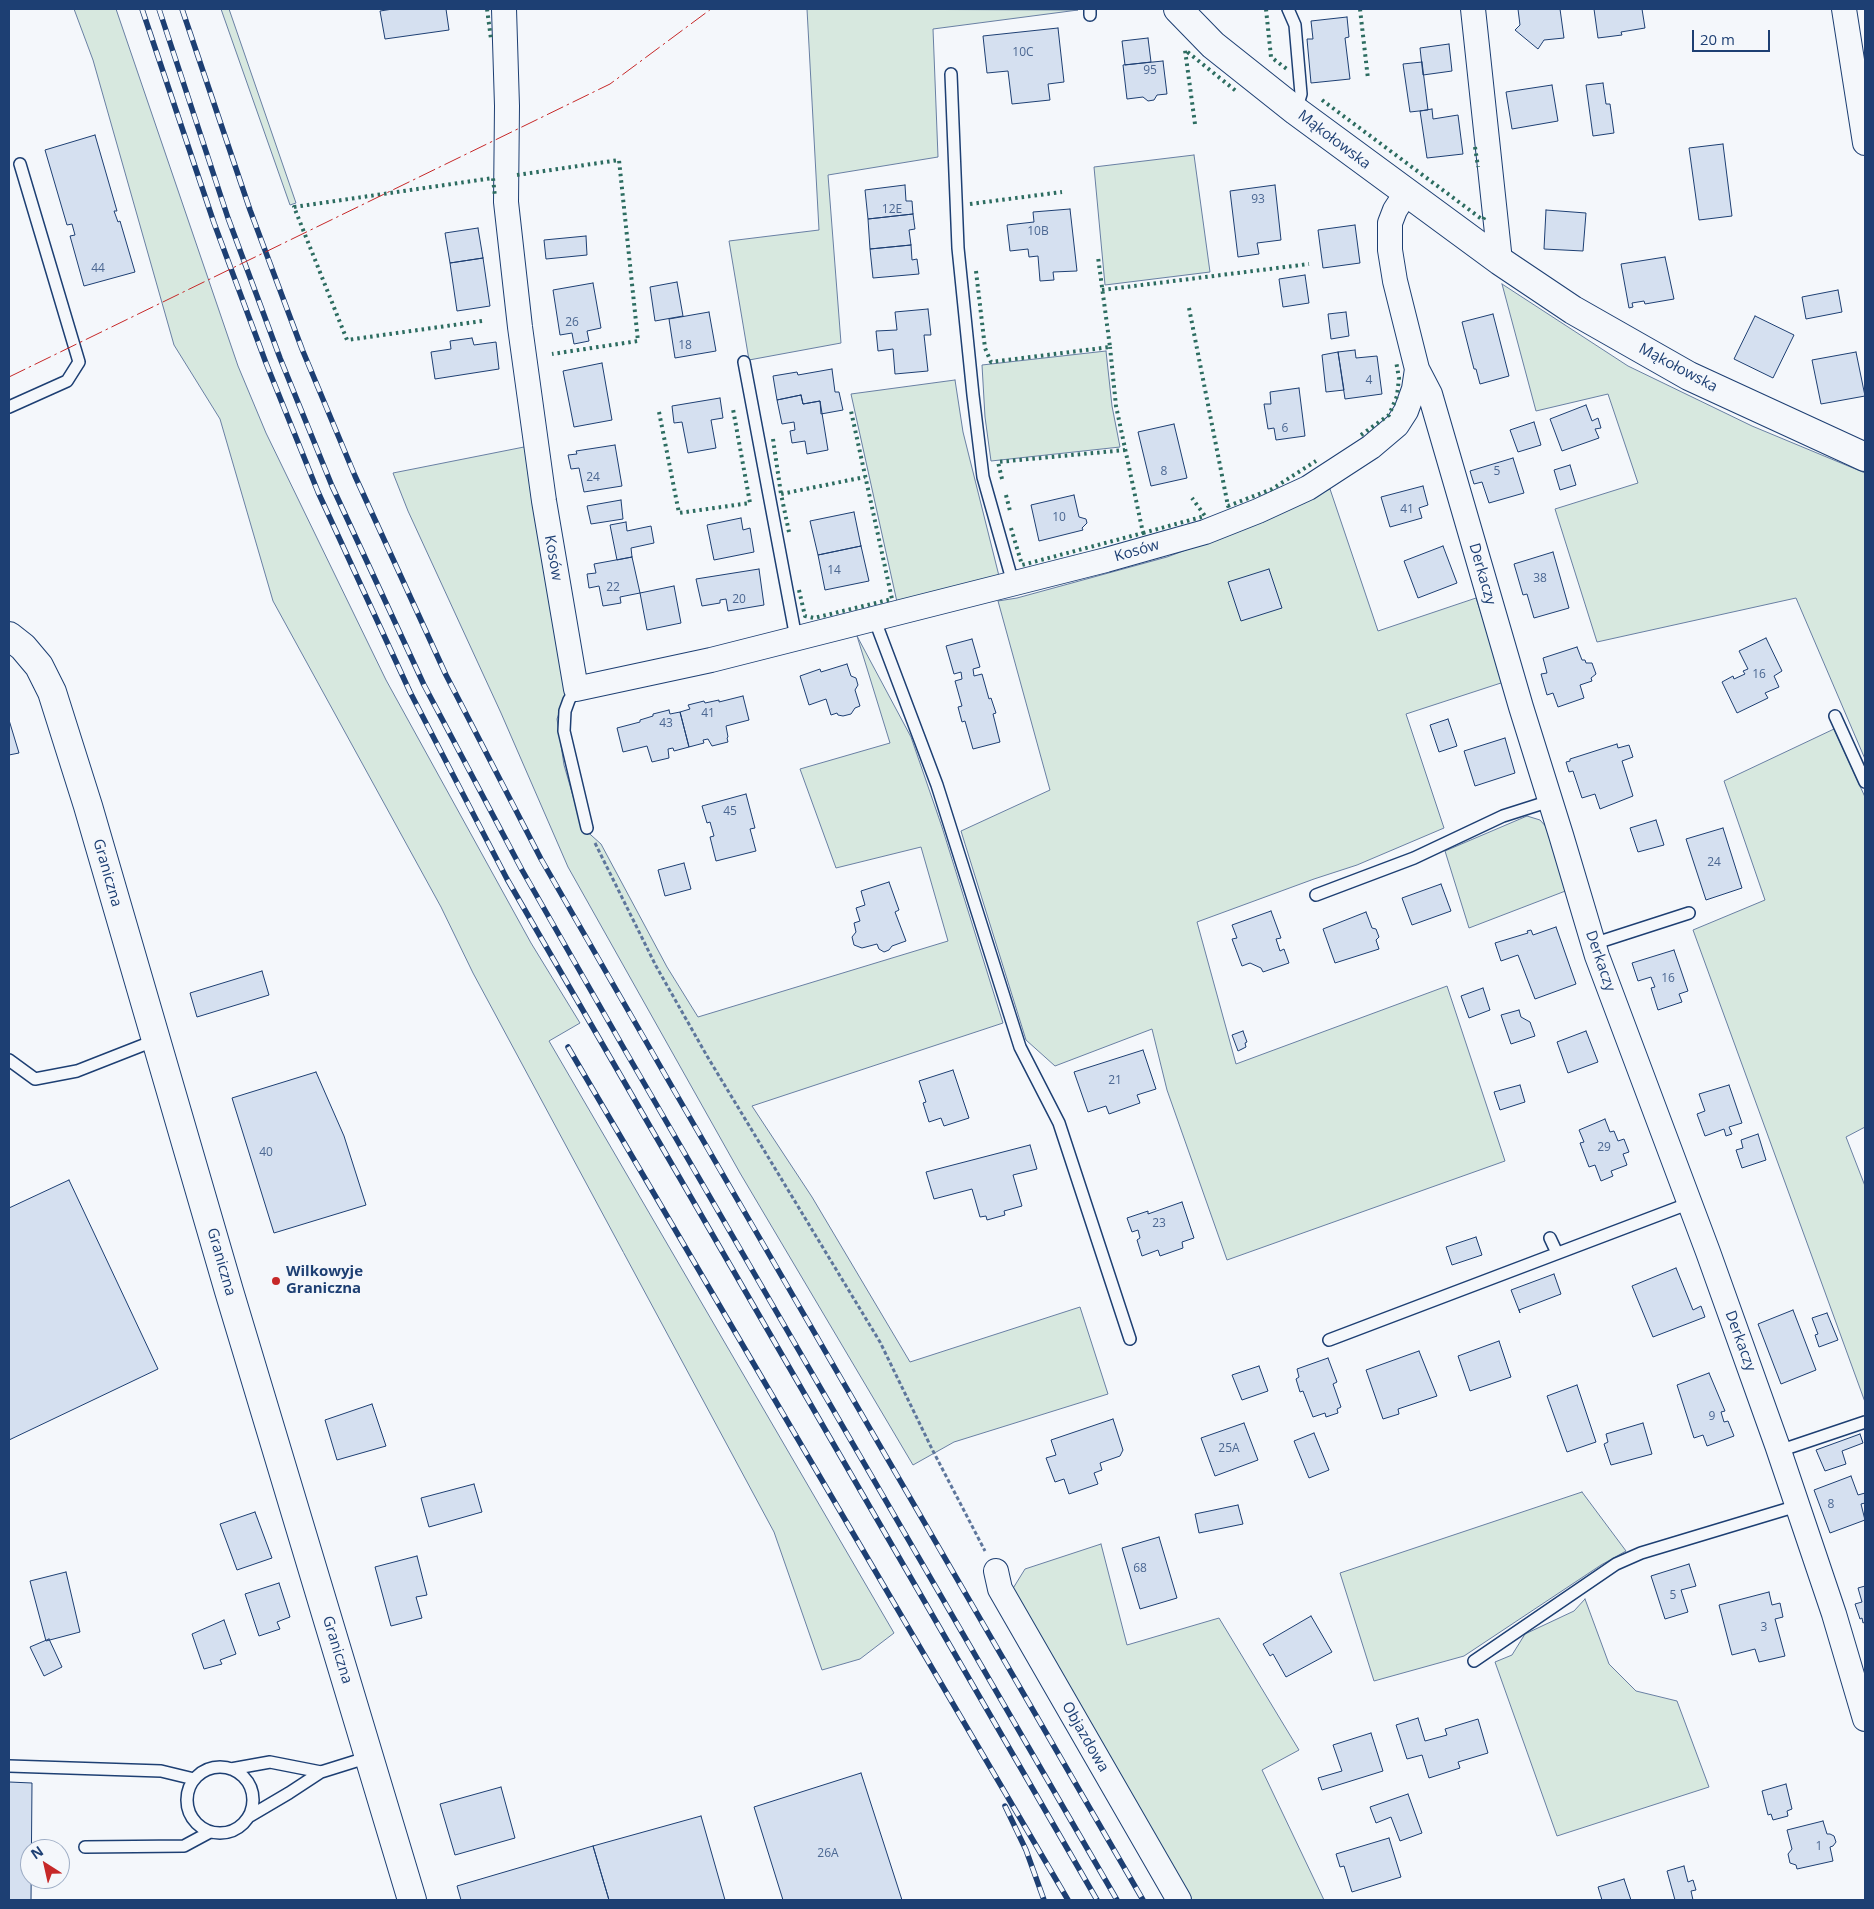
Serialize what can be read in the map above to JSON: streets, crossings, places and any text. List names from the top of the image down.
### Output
{
  "streets": {
    "street": [
      "Mąkołowska",
      "Kosów",
      "Derkaczy",
      "Graniczna",
      "Objazdowa"
    ]
  },
  "crossings": [
    ["Mąkołowska", "Derkaczy"],
    ["Kosów", "Derkaczy"]
  ],
  "places": ["Wilkowyje Graniczna"],
  "house_numbers": [
    "10C",
    "95",
    "93",
    "12E",
    "10B",
    "44",
    "26",
    "18",
    "4",
    "6",
    "8",
    "5",
    "24",
    "41",
    "10",
    "14",
    "38",
    "22",
    "20",
    "16",
    "41",
    "43",
    "45",
    "24",
    "16",
    "21",
    "29",
    "40",
    "23",
    "9",
    "25A",
    "8",
    "68",
    "5",
    "3",
    "1",
    "26A"
  ],
  "scale_bar": "20 m",
  "north": "top left"
}
